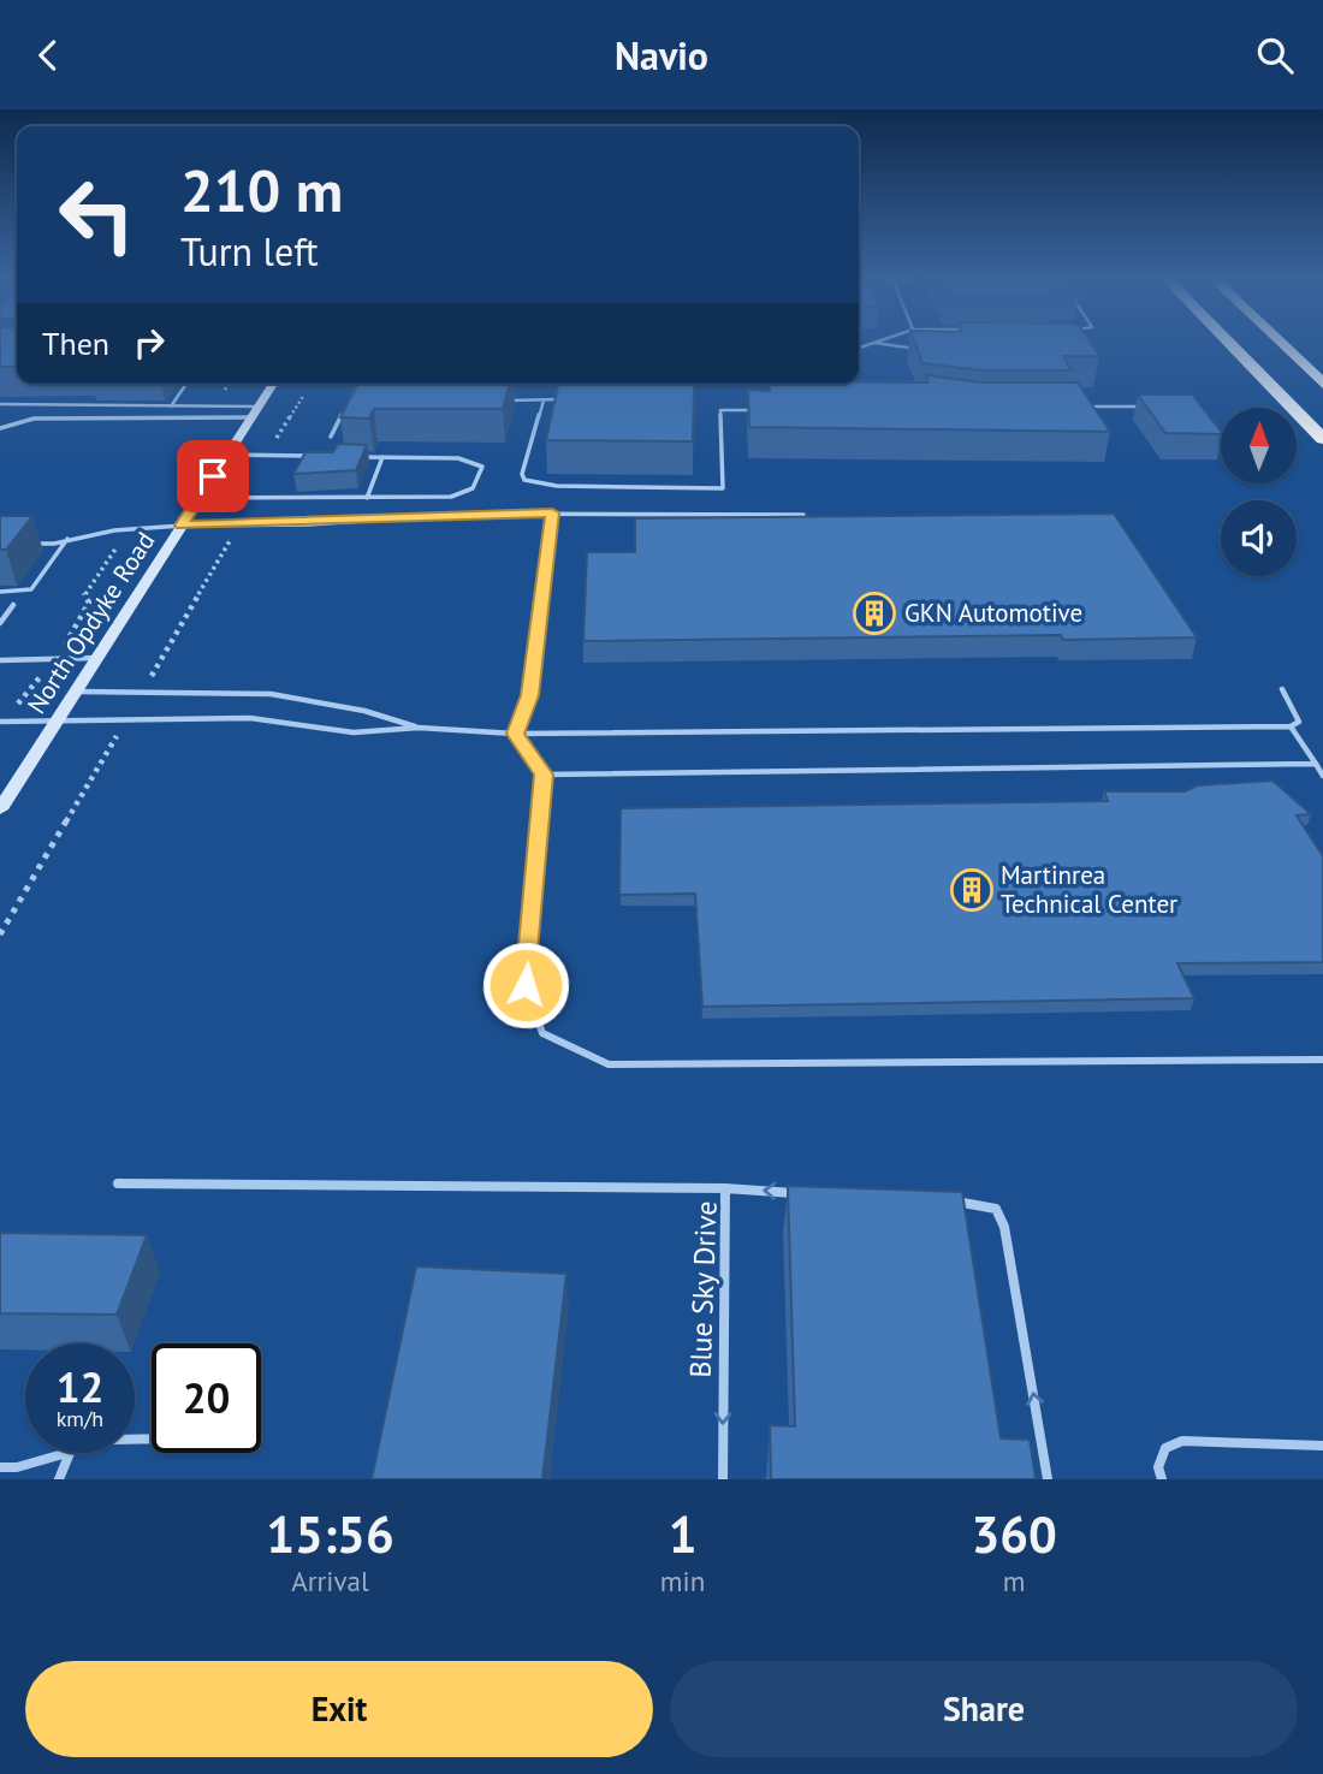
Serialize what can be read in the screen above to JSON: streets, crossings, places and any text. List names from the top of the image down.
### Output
{
  "streets": {
    "main road": ["North Opdyke Road"],
    "lane": ["Blue Sky Drive"]
  },
  "places": {
    "building": ["GKN Automotive", "Martinrea Technical Center"]
  },
  "north": "top",
  "page": {
    "header": "Navio",
    "turn": ["210 m", "Turn left"],
    "then": "Then",
    "speed": "12 km/h",
    "limit": "20",
    "eta": [
      "15:56",
      "Arrival",
      "1",
      "min",
      "360",
      "m"
    ],
    "buttons": ["Exit", "Share"]
  }
}
